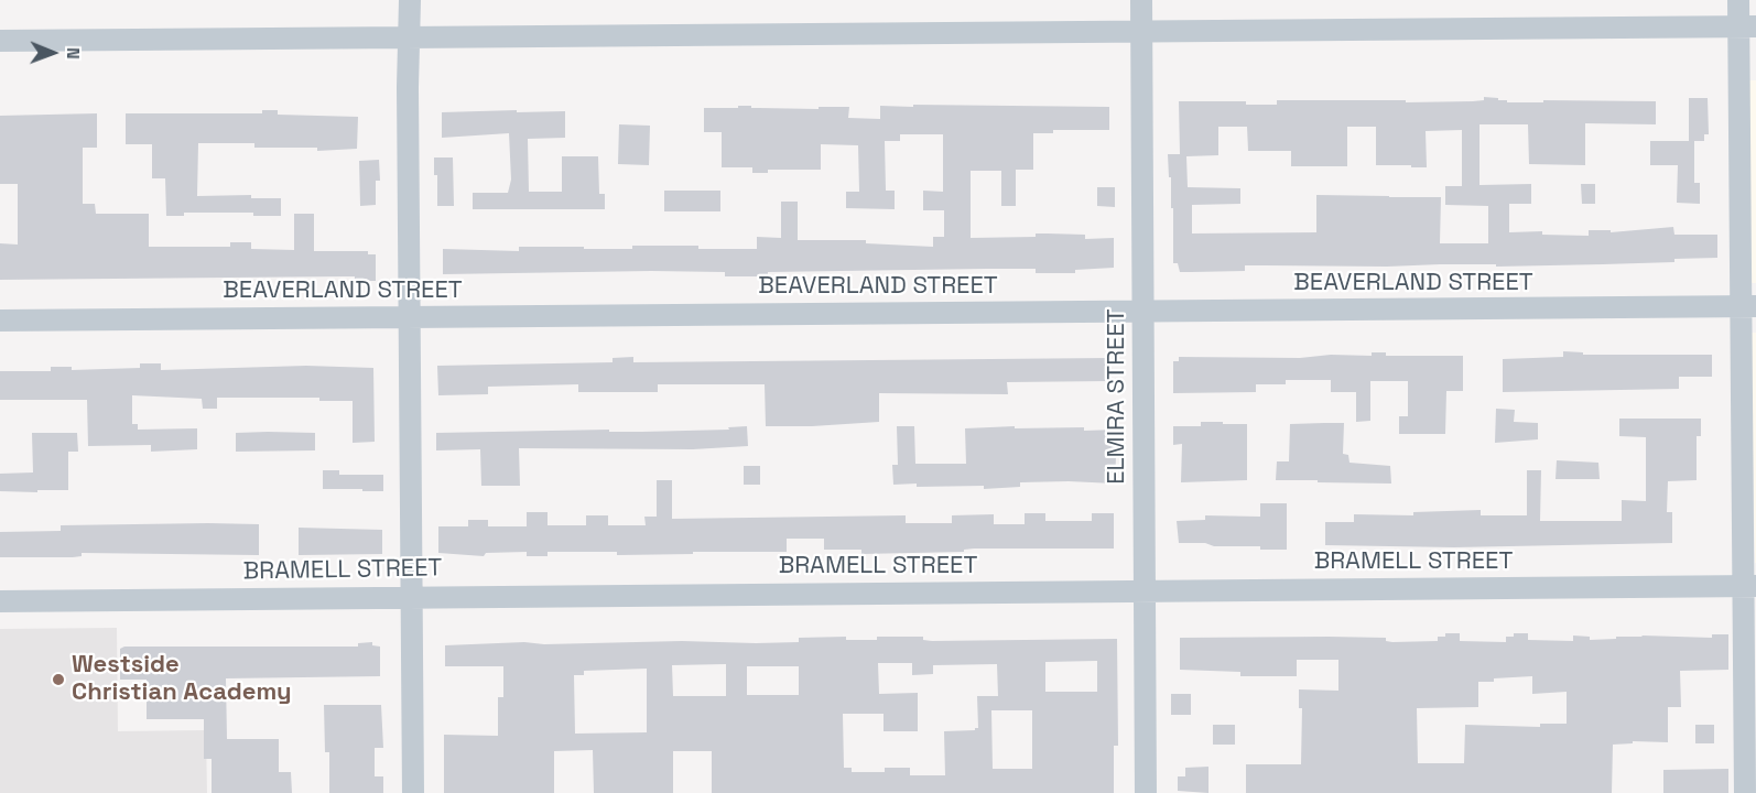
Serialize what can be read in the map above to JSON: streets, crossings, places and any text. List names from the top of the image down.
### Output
{
  "streets": {
    "street": ["BEAVERLAND STREET", "ELMIRA STREET", "BRAMELL STREET"]
  },
  "crossings": [
    ["BEAVERLAND STREET", "ELMIRA STREET"],
    ["ELMIRA STREET", "BRAMELL STREET"]
  ],
  "places": ["Westside Christian Academy"],
  "north": "right"
}
